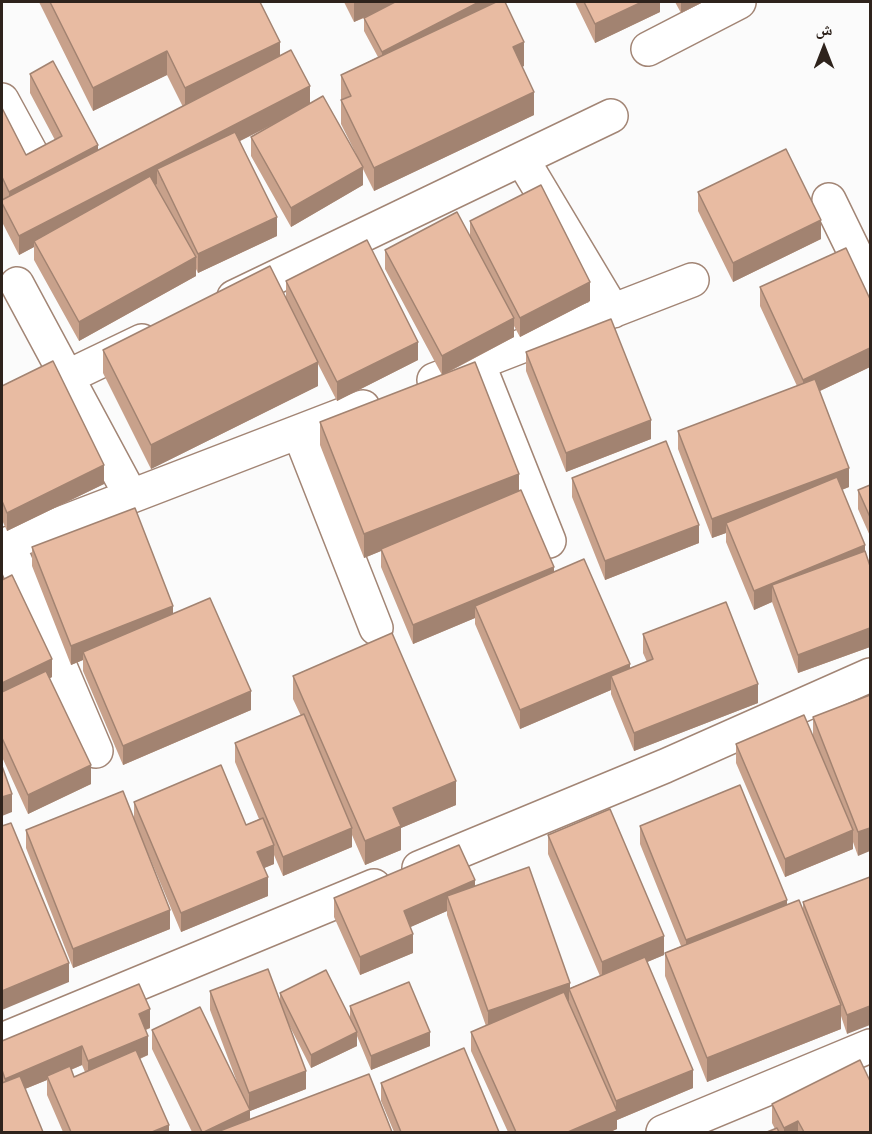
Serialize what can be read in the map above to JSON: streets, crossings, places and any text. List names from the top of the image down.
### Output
{
  "north": "top"
}
